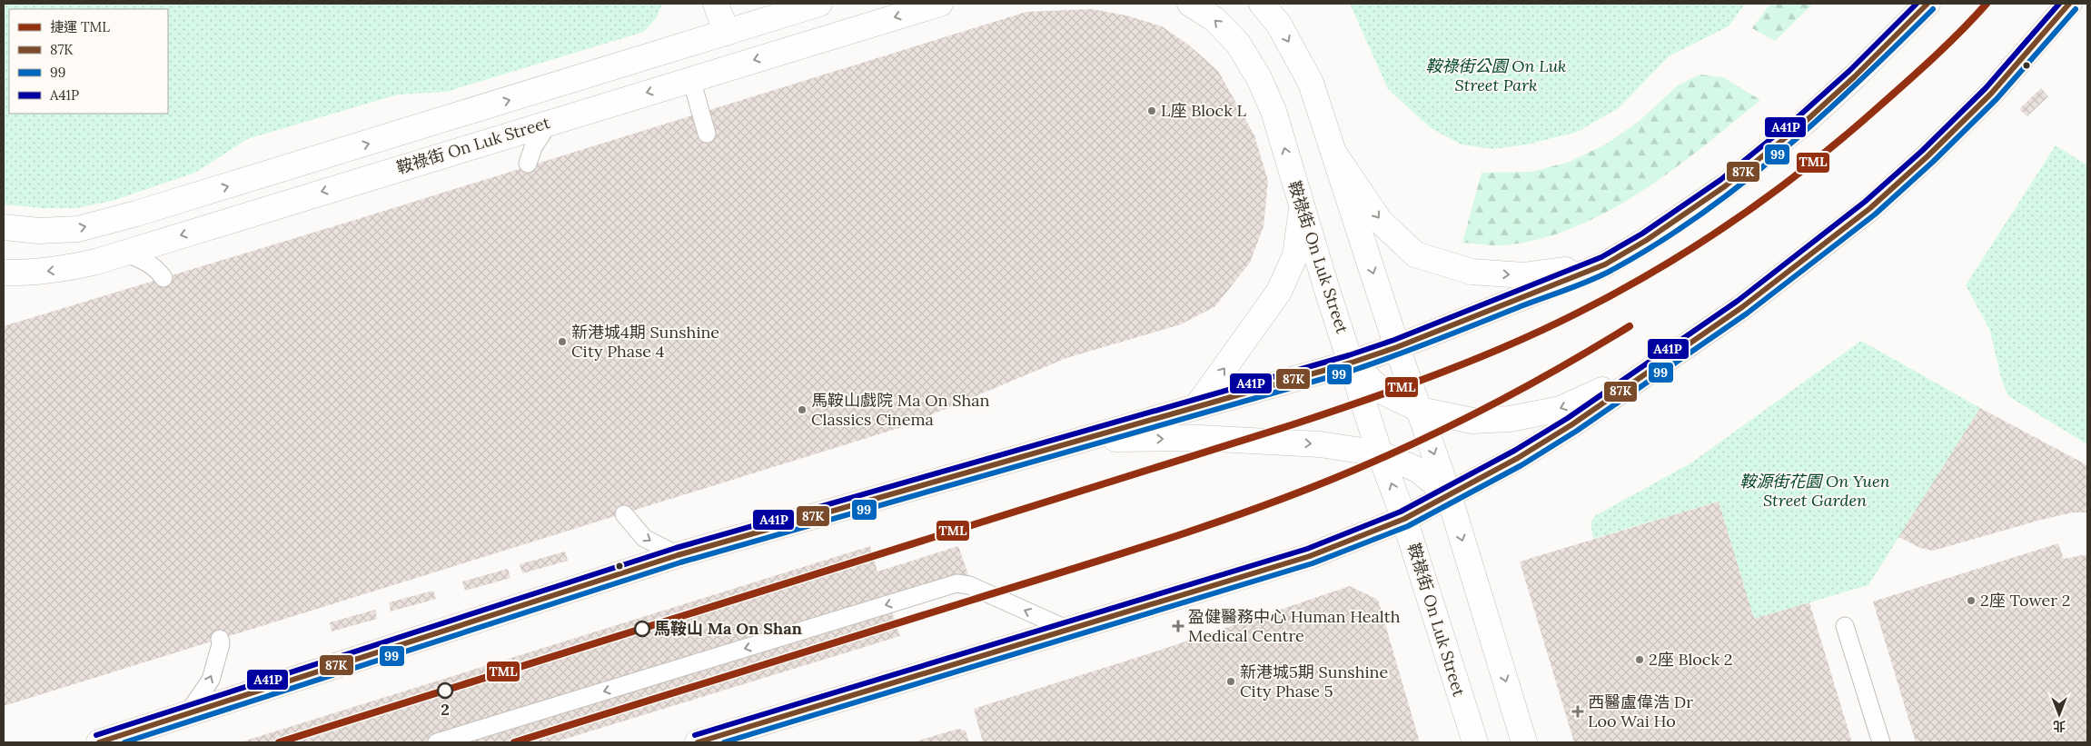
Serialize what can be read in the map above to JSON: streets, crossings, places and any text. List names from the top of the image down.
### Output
{
  "streets": {
    "main road": ["鞍祿街 On Luk Street"]
  },
  "parks": ["鞍祿街公園 On Luk Street Park", "鞍源街花園 On Yuen Street Garden"],
  "places": {
    "other": [
      "L座 Block L",
      "新港城4期 Sunshine City Phase 4",
      "馬鞍山戲院 Ma On Shan Classics Cinema",
      "2座 Tower 2",
      "馬鞍山 Ma On Shan",
      "2座 Block 2",
      "新港城5期 Sunshine City Phase 5",
      "2"
    ],
    "health": ["盈健醫務中心 Human Health Medical Centre", "西醫盧偉浩 Dr Loo Wai Ho"]
  },
  "lines": [
    "metro line TML",
    "transit line 87K",
    "transit line A41P",
    "transit line 99"
  ],
  "legend": [
    "捷運 TML",
    "87K",
    "99",
    "A41P"
  ],
  "north": "bottom"
}
